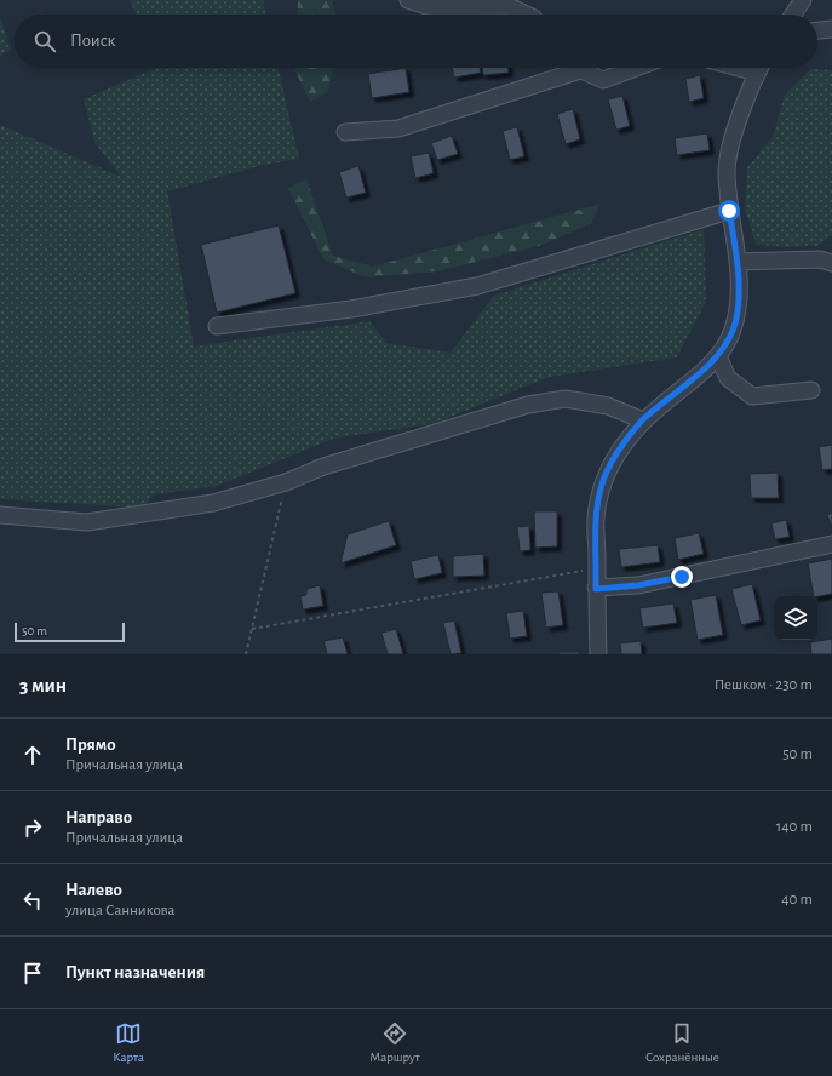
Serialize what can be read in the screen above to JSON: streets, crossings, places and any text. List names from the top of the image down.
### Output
{
  "scale_bar": "50 m",
  "page": {
    "search": "Поиск",
    "scale": "50 m",
    "heading": ["3 мин", "Пешком · 230 m"],
    "list": [
      ["Прямо", "Причальная улица", "50 m"],
      ["Направо", "Причальная улица", "140 m"],
      ["Налево", "улица Санникова", "40 m"],
      "Пункт назначения"
    ],
    "nav": ["Карта", "Маршрут", "Сохранённые"]
  }
}
